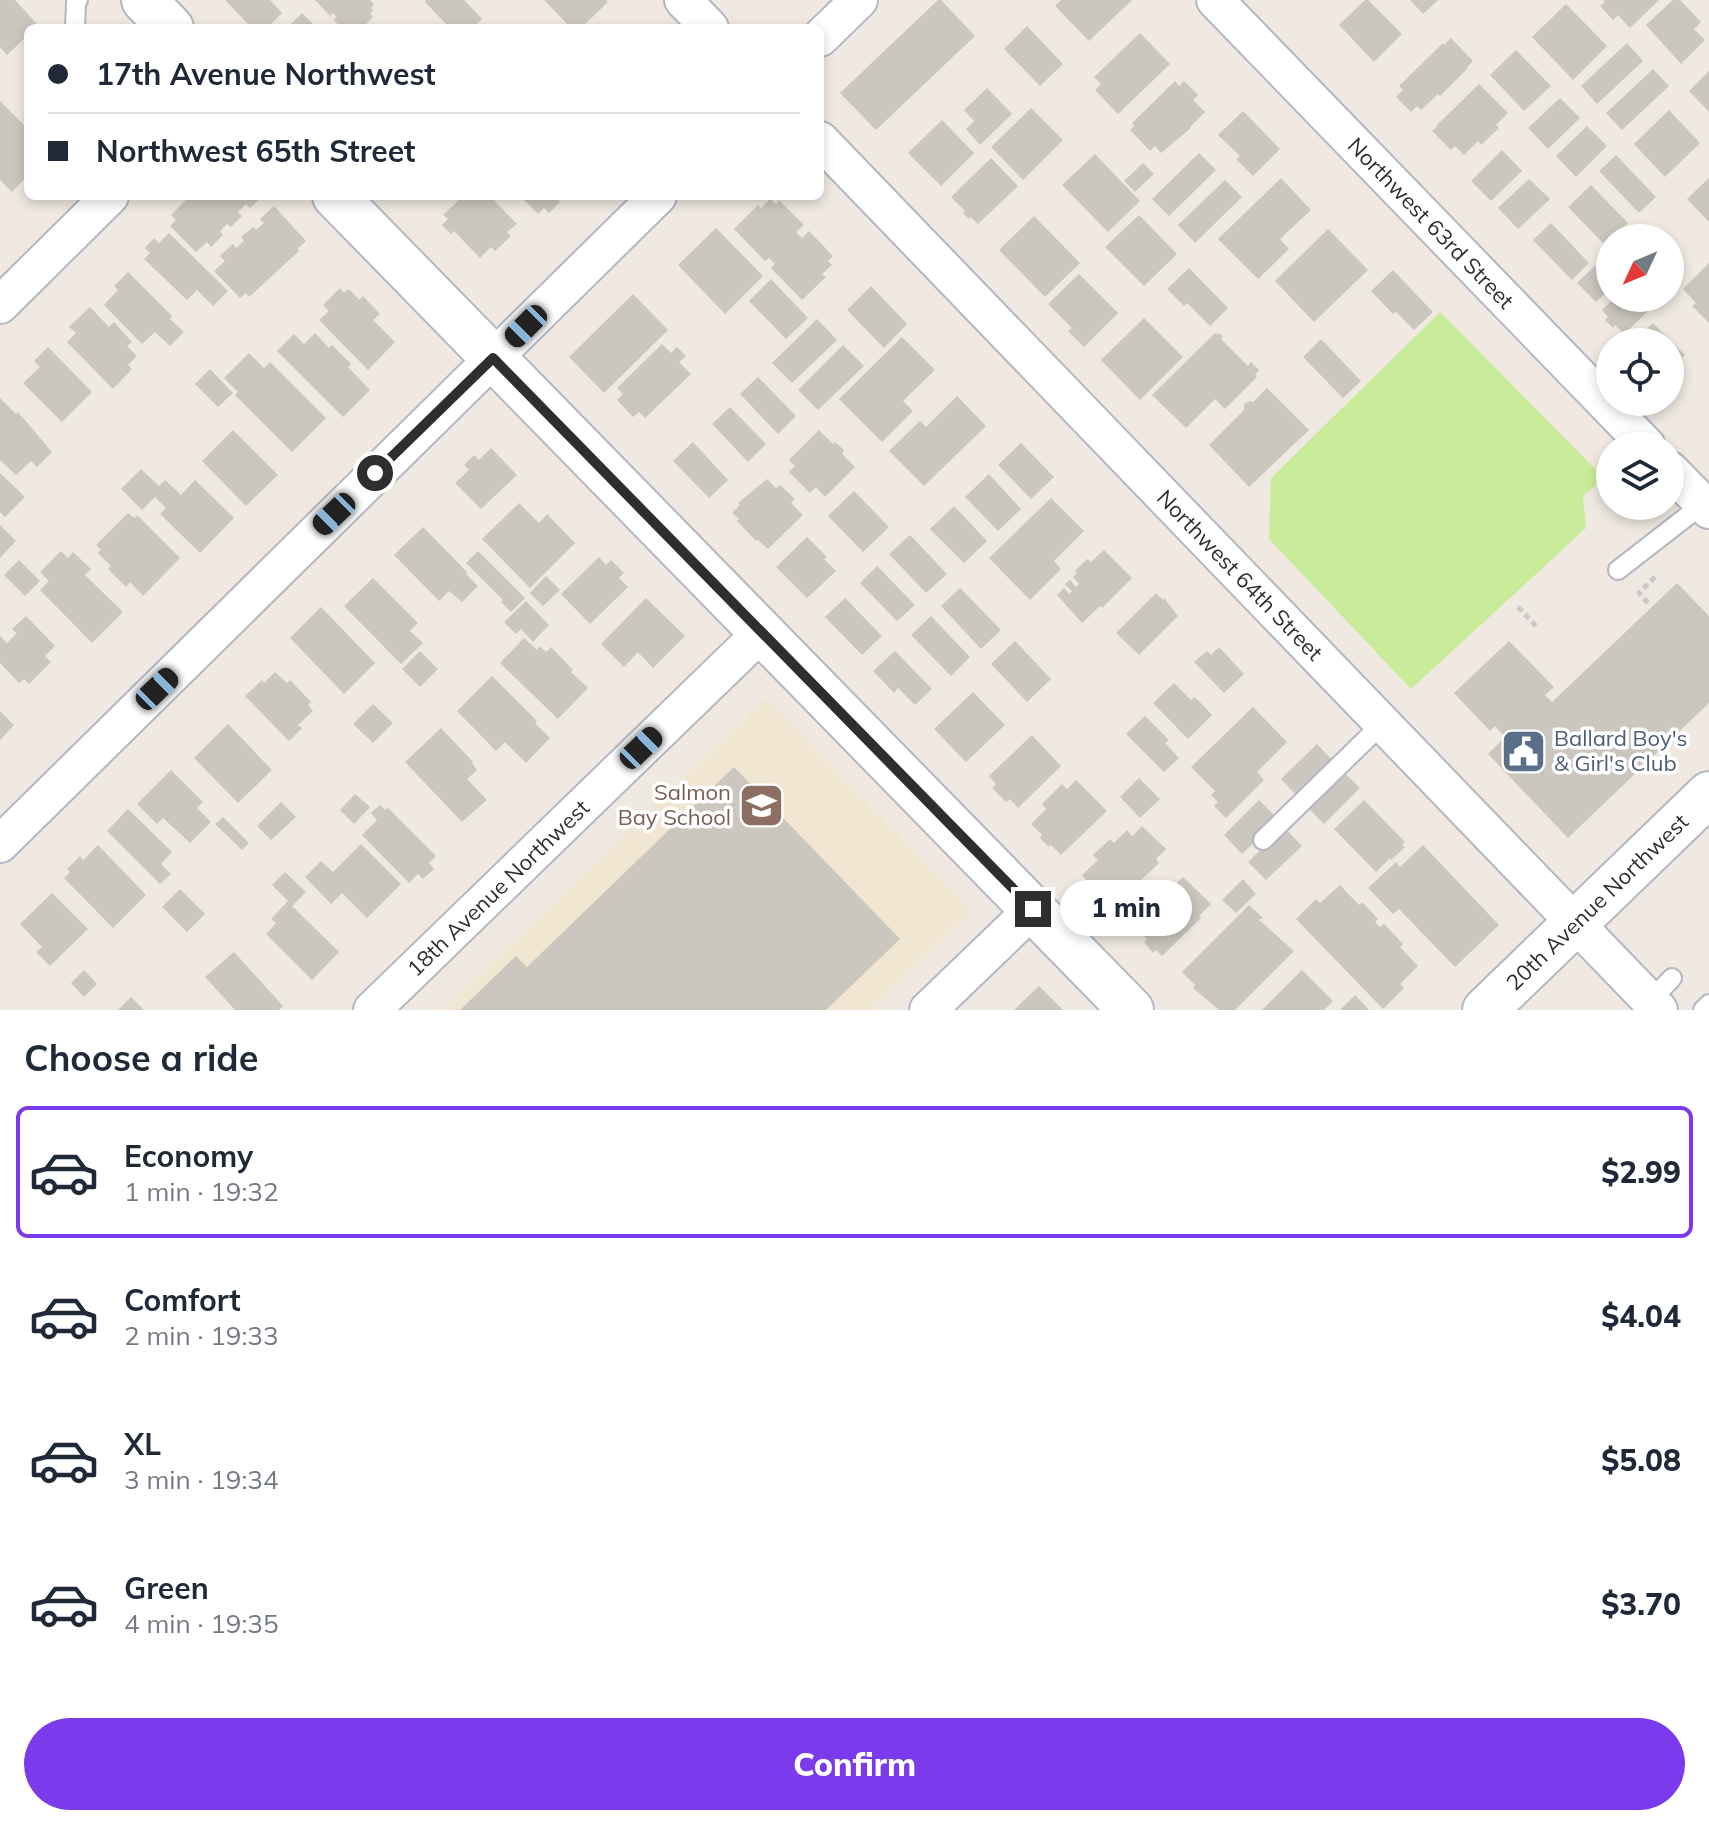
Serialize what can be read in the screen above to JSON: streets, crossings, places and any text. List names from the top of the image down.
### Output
{
  "streets": {
    "street": [
      "Northwest 63rd Street",
      "Northwest 64th Street",
      "18th Avenue Northwest",
      "20th Avenue Northwest"
    ]
  },
  "crossings": [
    ["Northwest 64th Street", "20th Avenue Northwest"]
  ],
  "places": {
    "public building": ["Ballard Boy's & Girl's Club"],
    "school or university": ["Salmon Bay School"]
  },
  "north": "bottom left",
  "page": {
    "banner": ["17th Avenue Northwest", "Northwest 65th Street"],
    "bubble": "1 min",
    "heading": "Choose a ride",
    "list": [
      {
        "name": "Economy",
        "note": "1 min · 19:32",
        "value": "$2.99"
      },
      {
        "name": "Comfort",
        "note": "2 min · 19:33",
        "value": "$4.04"
      },
      {
        "name": "XL",
        "note": "3 min · 19:34",
        "value": "$5.08"
      },
      {
        "name": "Green",
        "note": "4 min · 19:35",
        "value": "$3.70"
      }
    ],
    "buttons": "Confirm"
  }
}
